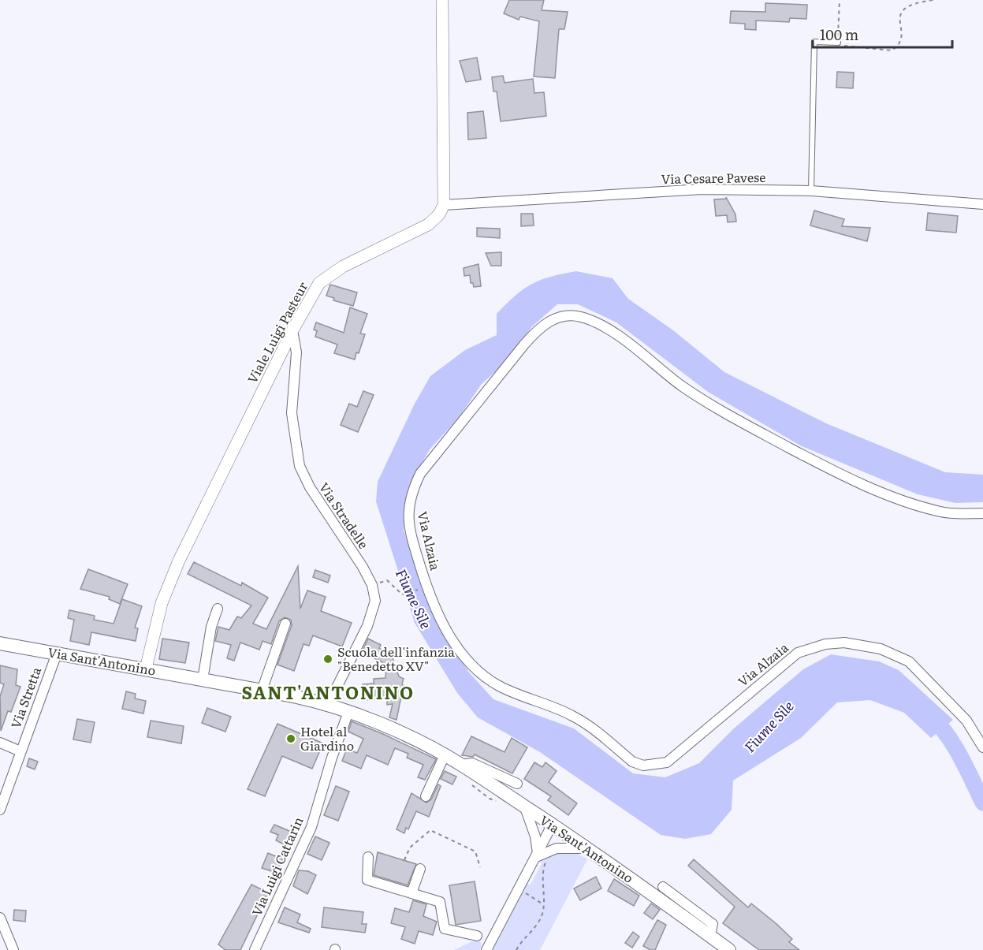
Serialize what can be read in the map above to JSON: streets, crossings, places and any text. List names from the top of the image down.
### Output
{
  "streets": {
    "main road": ["Via Sant'Antonino"],
    "street": [
      "Via Cesare Pavese",
      "Viale Luigi Pasteur",
      "Via Stradelle",
      "Via Alzaia",
      "Via Stretta",
      "Via Luigi Cattarin"
    ]
  },
  "crossings": [
    ["Via Cesare Pavese", "Viale Luigi Pasteur"],
    ["Viale Luigi Pasteur", "Via Stradelle"],
    ["Viale Luigi Pasteur", "Via Sant'Antonino"],
    ["Via Sant'Antonino", "Via Stretta"],
    ["Via Sant'Antonino", "Via Luigi Cattarin"]
  ],
  "districts": ["SANT'ANTONINO"],
  "water": ["Fiume Sile"],
  "places": ["Scuola dell'infanzia \"Benedetto XV\"", "Hotel al Giardino"],
  "scale_bar": "100 m"
}
